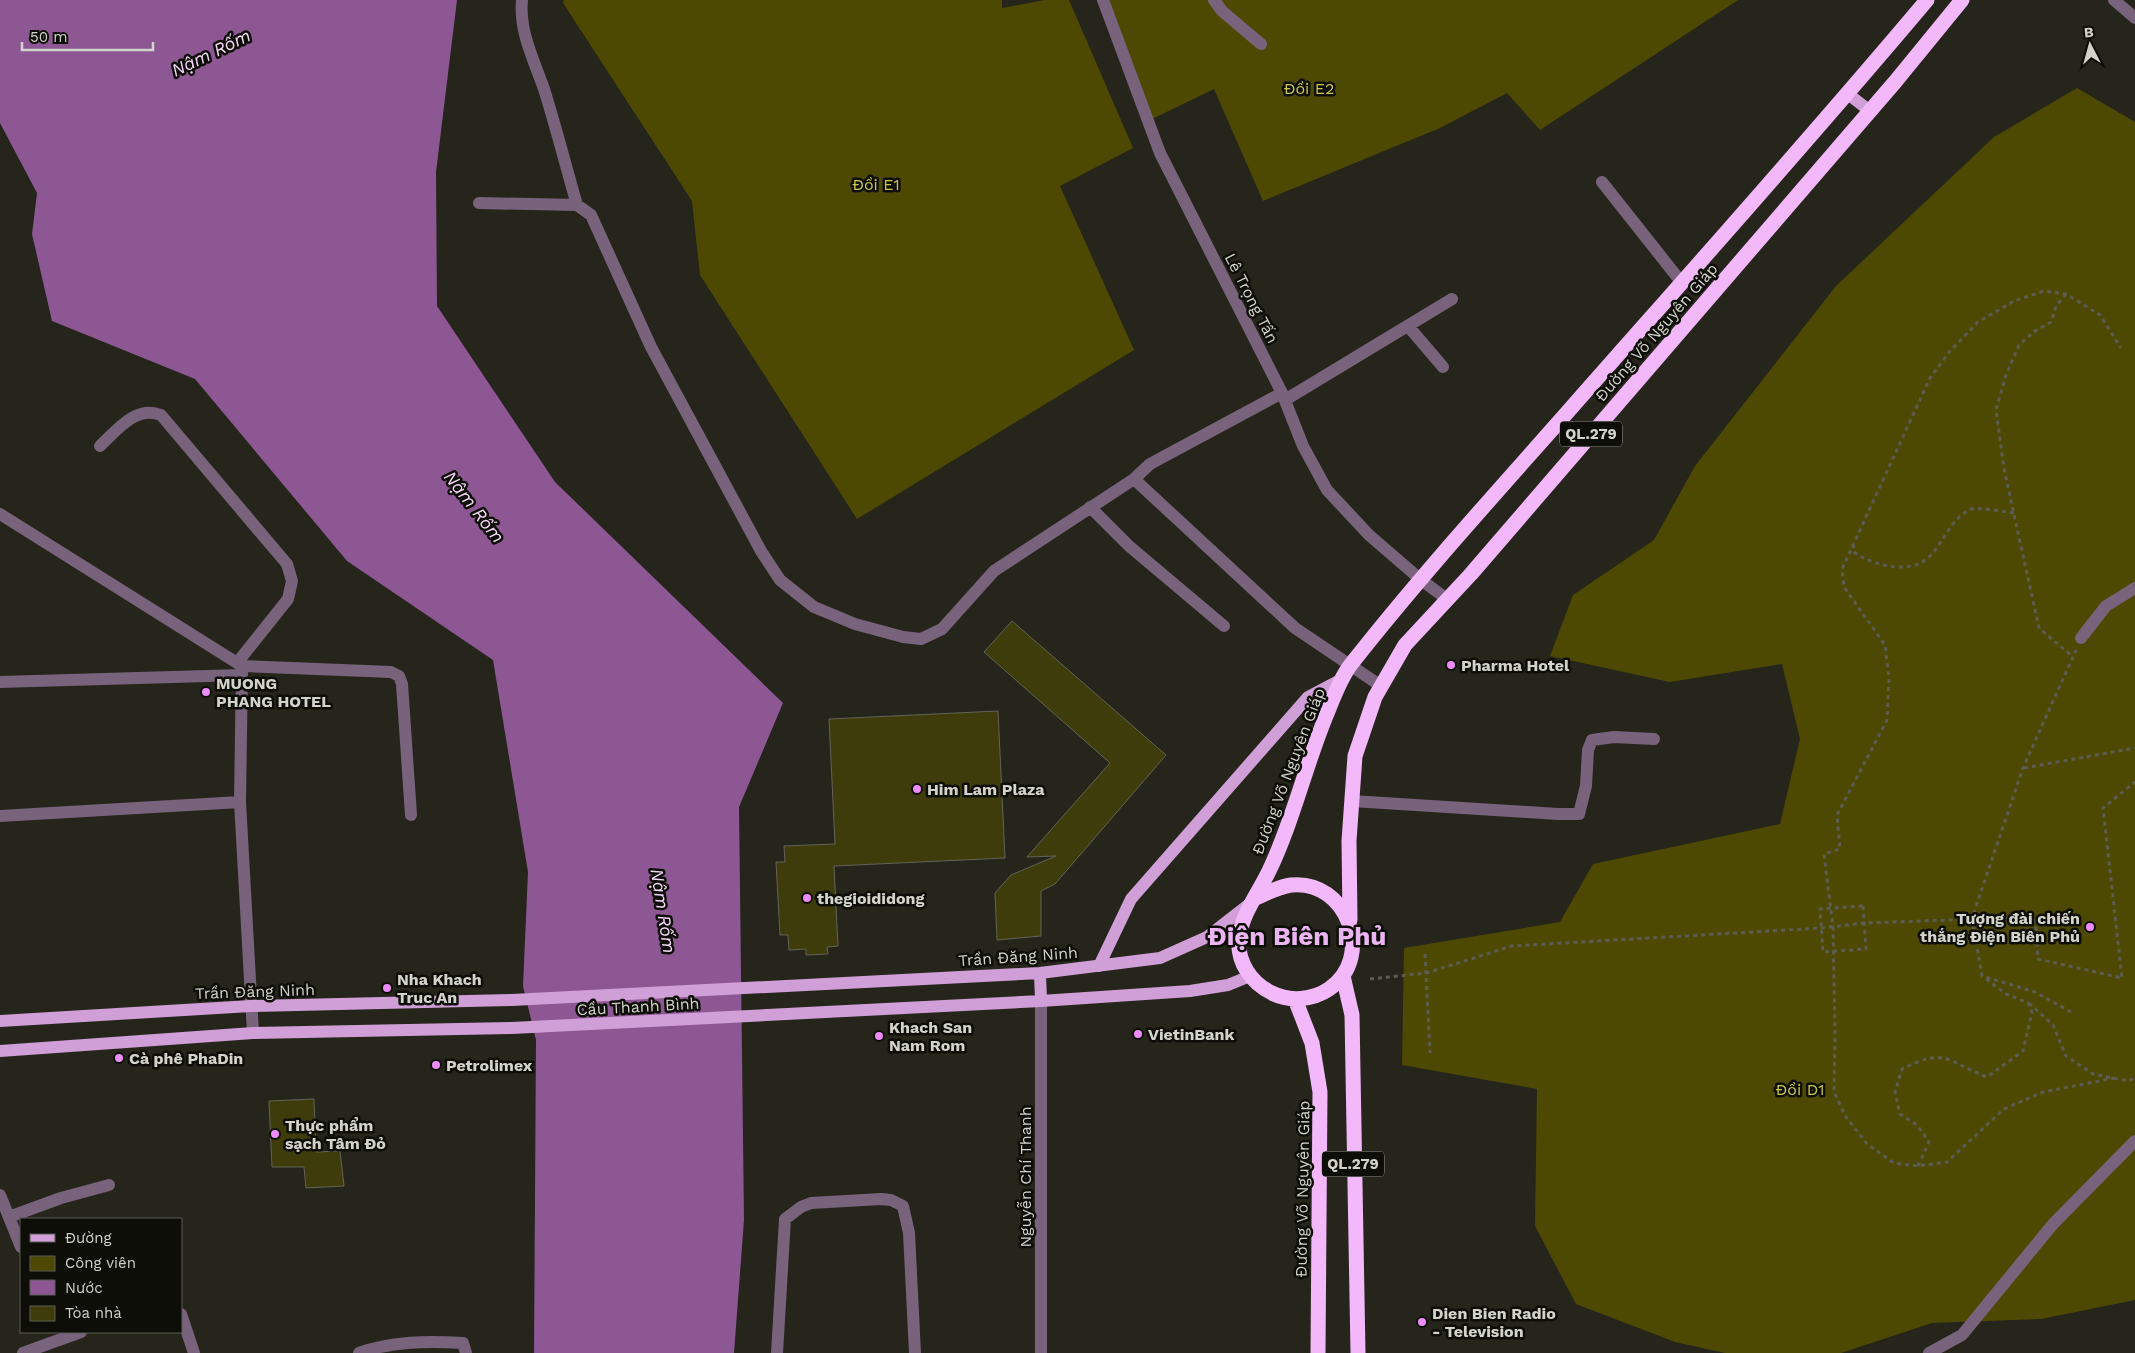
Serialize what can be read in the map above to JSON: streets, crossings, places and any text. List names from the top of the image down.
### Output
{
  "streets": {
    "highway": ["Đường Võ Nguyên Giáp", "QL.279"],
    "main road": ["Trần Đăng Ninh", "Cầu Thanh Bình"],
    "street": ["Lê Trọng Tấn", "Nguyễn Chí Thanh"]
  },
  "crossings": [
    ["Lê Trọng Tấn", "Đường Võ Nguyên Giáp"],
    ["Đường Võ Nguyên Giáp", "QL.279"],
    ["Đường Võ Nguyên Giáp", "Trần Đăng Ninh"],
    ["QL.279", "Trần Đăng Ninh"],
    ["Trần Đăng Ninh", "Cầu Thanh Bình"],
    ["Cầu Thanh Bình", "Nguyễn Chí Thanh"]
  ],
  "districts": ["Điện Biên Phủ"],
  "water": ["Nậm Rốm"],
  "parks": ["Đồi E2", "Đồi E1", "Đồi D1"],
  "places": [
    "Pharma Hotel",
    "MUONG PHANG HOTEL",
    "Him Lam Plaza",
    "thegioididong",
    "Tượng đài chiến thắng Điện Biên Phủ",
    "Nha Khach Truc An",
    "VietinBank",
    "Khach San Nam Rom",
    "Cà phê PhaDin",
    "Petrolimex",
    "Thực phẩm sạch Tâm Đỏ",
    "Dien Bien Radio - Television"
  ],
  "legend": [
    "Đường",
    "Công viên",
    "Nước",
    "Tòa nhà"
  ],
  "scale_bar": "50 m",
  "north": "top"
}
